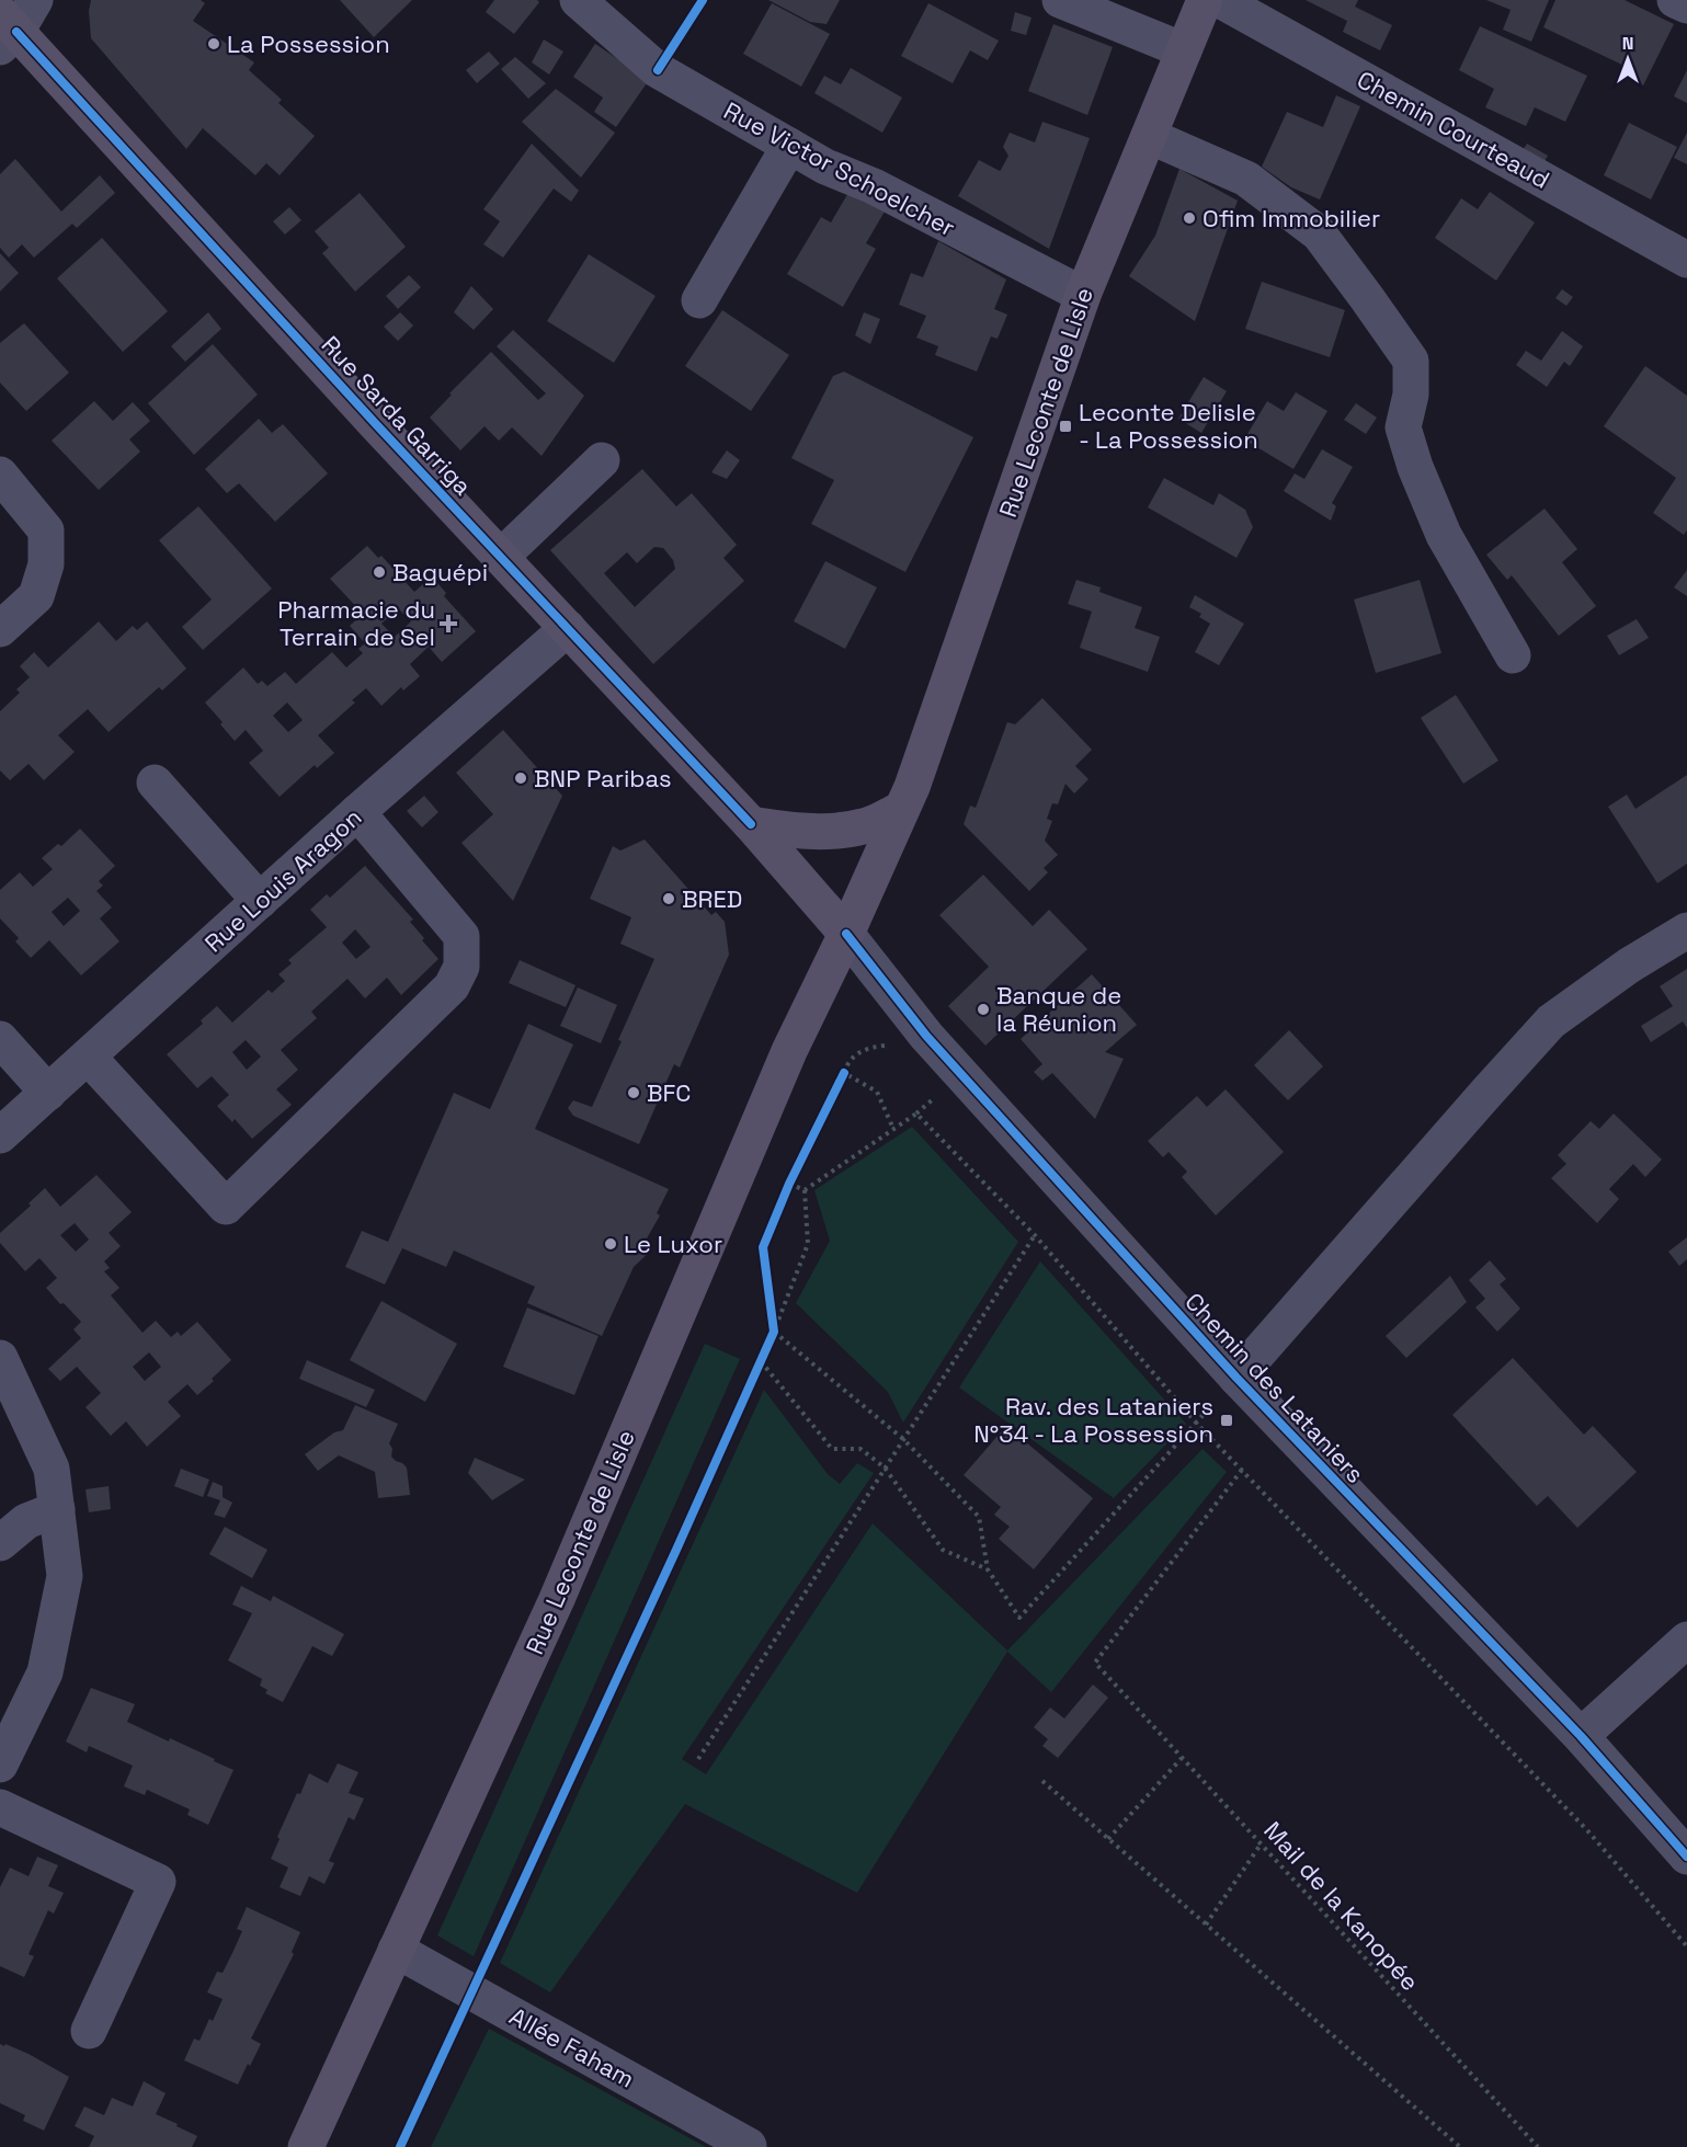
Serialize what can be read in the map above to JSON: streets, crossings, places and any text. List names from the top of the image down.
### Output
{
  "streets": {
    "main road": ["Rue Leconte de Lisle", "Rue Sarda Garriga"],
    "street": [
      "Chemin Courteaud",
      "Rue Victor Schoelcher",
      "Rue Louis Aragon",
      "Chemin des Lataniers",
      "Allée Faham"
    ],
    "path": ["Mail de la Kanopée"]
  },
  "crossings": [
    ["Rue Victor Schoelcher", "Rue Leconte de Lisle"],
    ["Rue Leconte de Lisle", "Rue Sarda Garriga"],
    ["Rue Leconte de Lisle", "Chemin des Lataniers"],
    ["Rue Leconte de Lisle", "Allée Faham"],
    ["Rue Sarda Garriga", "Rue Louis Aragon"],
    ["Rue Sarda Garriga", "Chemin des Lataniers"]
  ],
  "places": {
    "other": [
      "La Possession",
      "Ofim Immobilier",
      "Baguépi",
      "BNP Paribas",
      "BRED",
      "Banque de la Réunion",
      "BFC",
      "Le Luxor"
    ],
    "transit": ["Leconte Delisle - La Possession", "Rav. des Lataniers N°34 - La Possession"],
    "health": ["Pharmacie du Terrain de Sel"]
  },
  "north": "top"
}
